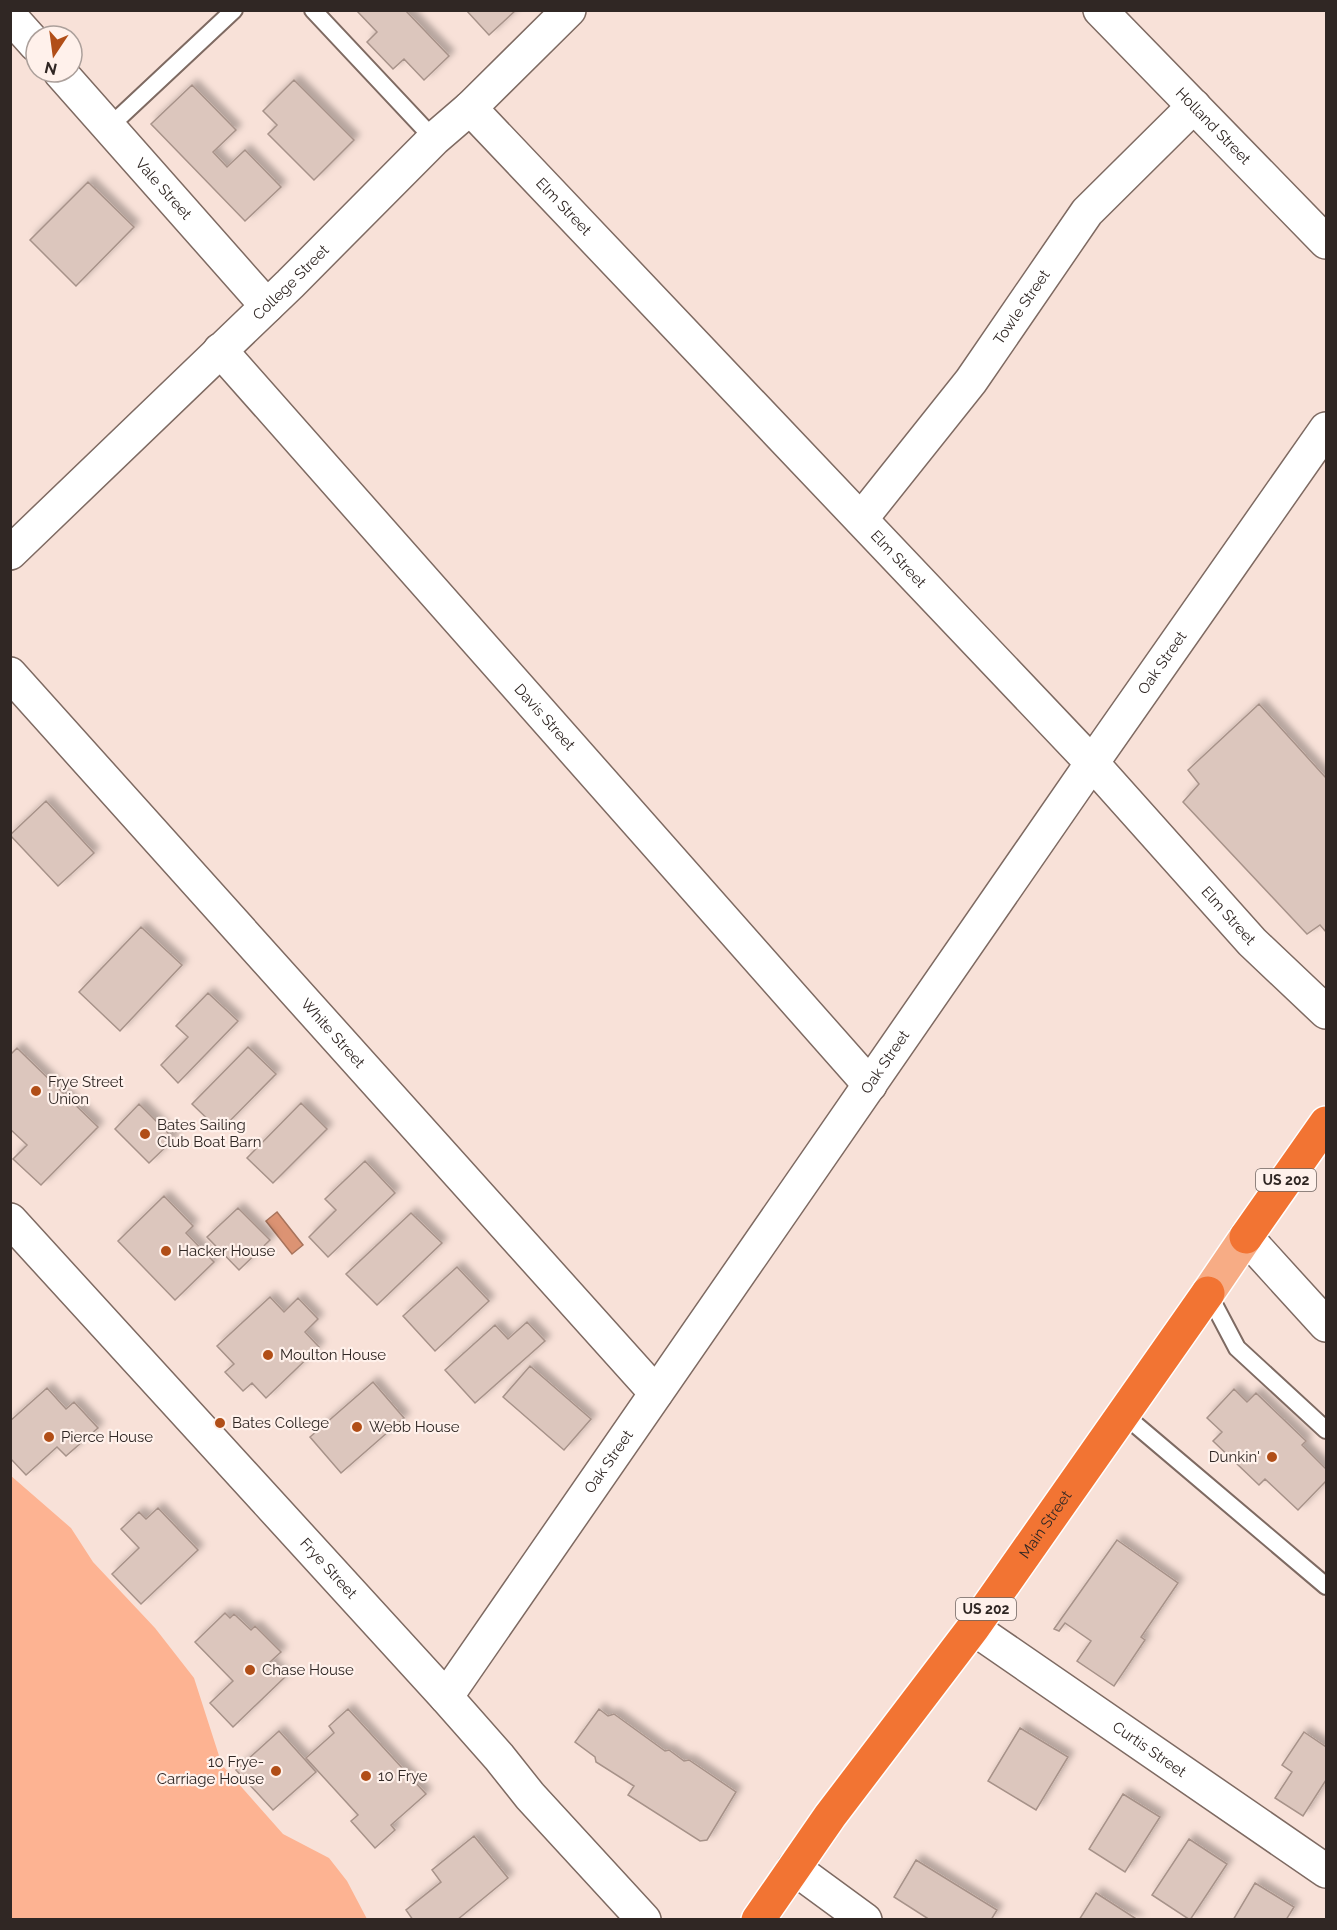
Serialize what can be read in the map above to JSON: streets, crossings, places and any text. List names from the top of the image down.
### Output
{
  "streets": {
    "highway": ["US 202", "Main Street"],
    "street": [
      "Holland Street",
      "Vale Street",
      "Elm Street",
      "College Street",
      "Towle Street",
      "Oak Street",
      "Davis Street",
      "White Street",
      "Frye Street",
      "Curtis Street"
    ]
  },
  "crossings": [
    ["Holland Street", "Towle Street"],
    ["Vale Street", "College Street"],
    ["Elm Street", "College Street"],
    ["Elm Street", "Towle Street"],
    ["Elm Street", "Oak Street"],
    ["College Street", "Davis Street"],
    ["Oak Street", "Davis Street"],
    ["Oak Street", "White Street"],
    ["Oak Street", "Frye Street"],
    ["Main Street", "Curtis Street"]
  ],
  "places": [
    "Frye Street Union",
    "Bates Sailing Club Boat Barn",
    "Hacker House",
    "Moulton House",
    "Bates College",
    "Webb House",
    "Pierce House",
    "Dunkin'",
    "Chase House",
    "10 Frye- Carriage House",
    "10 Frye"
  ],
  "north": "bottom"
}
